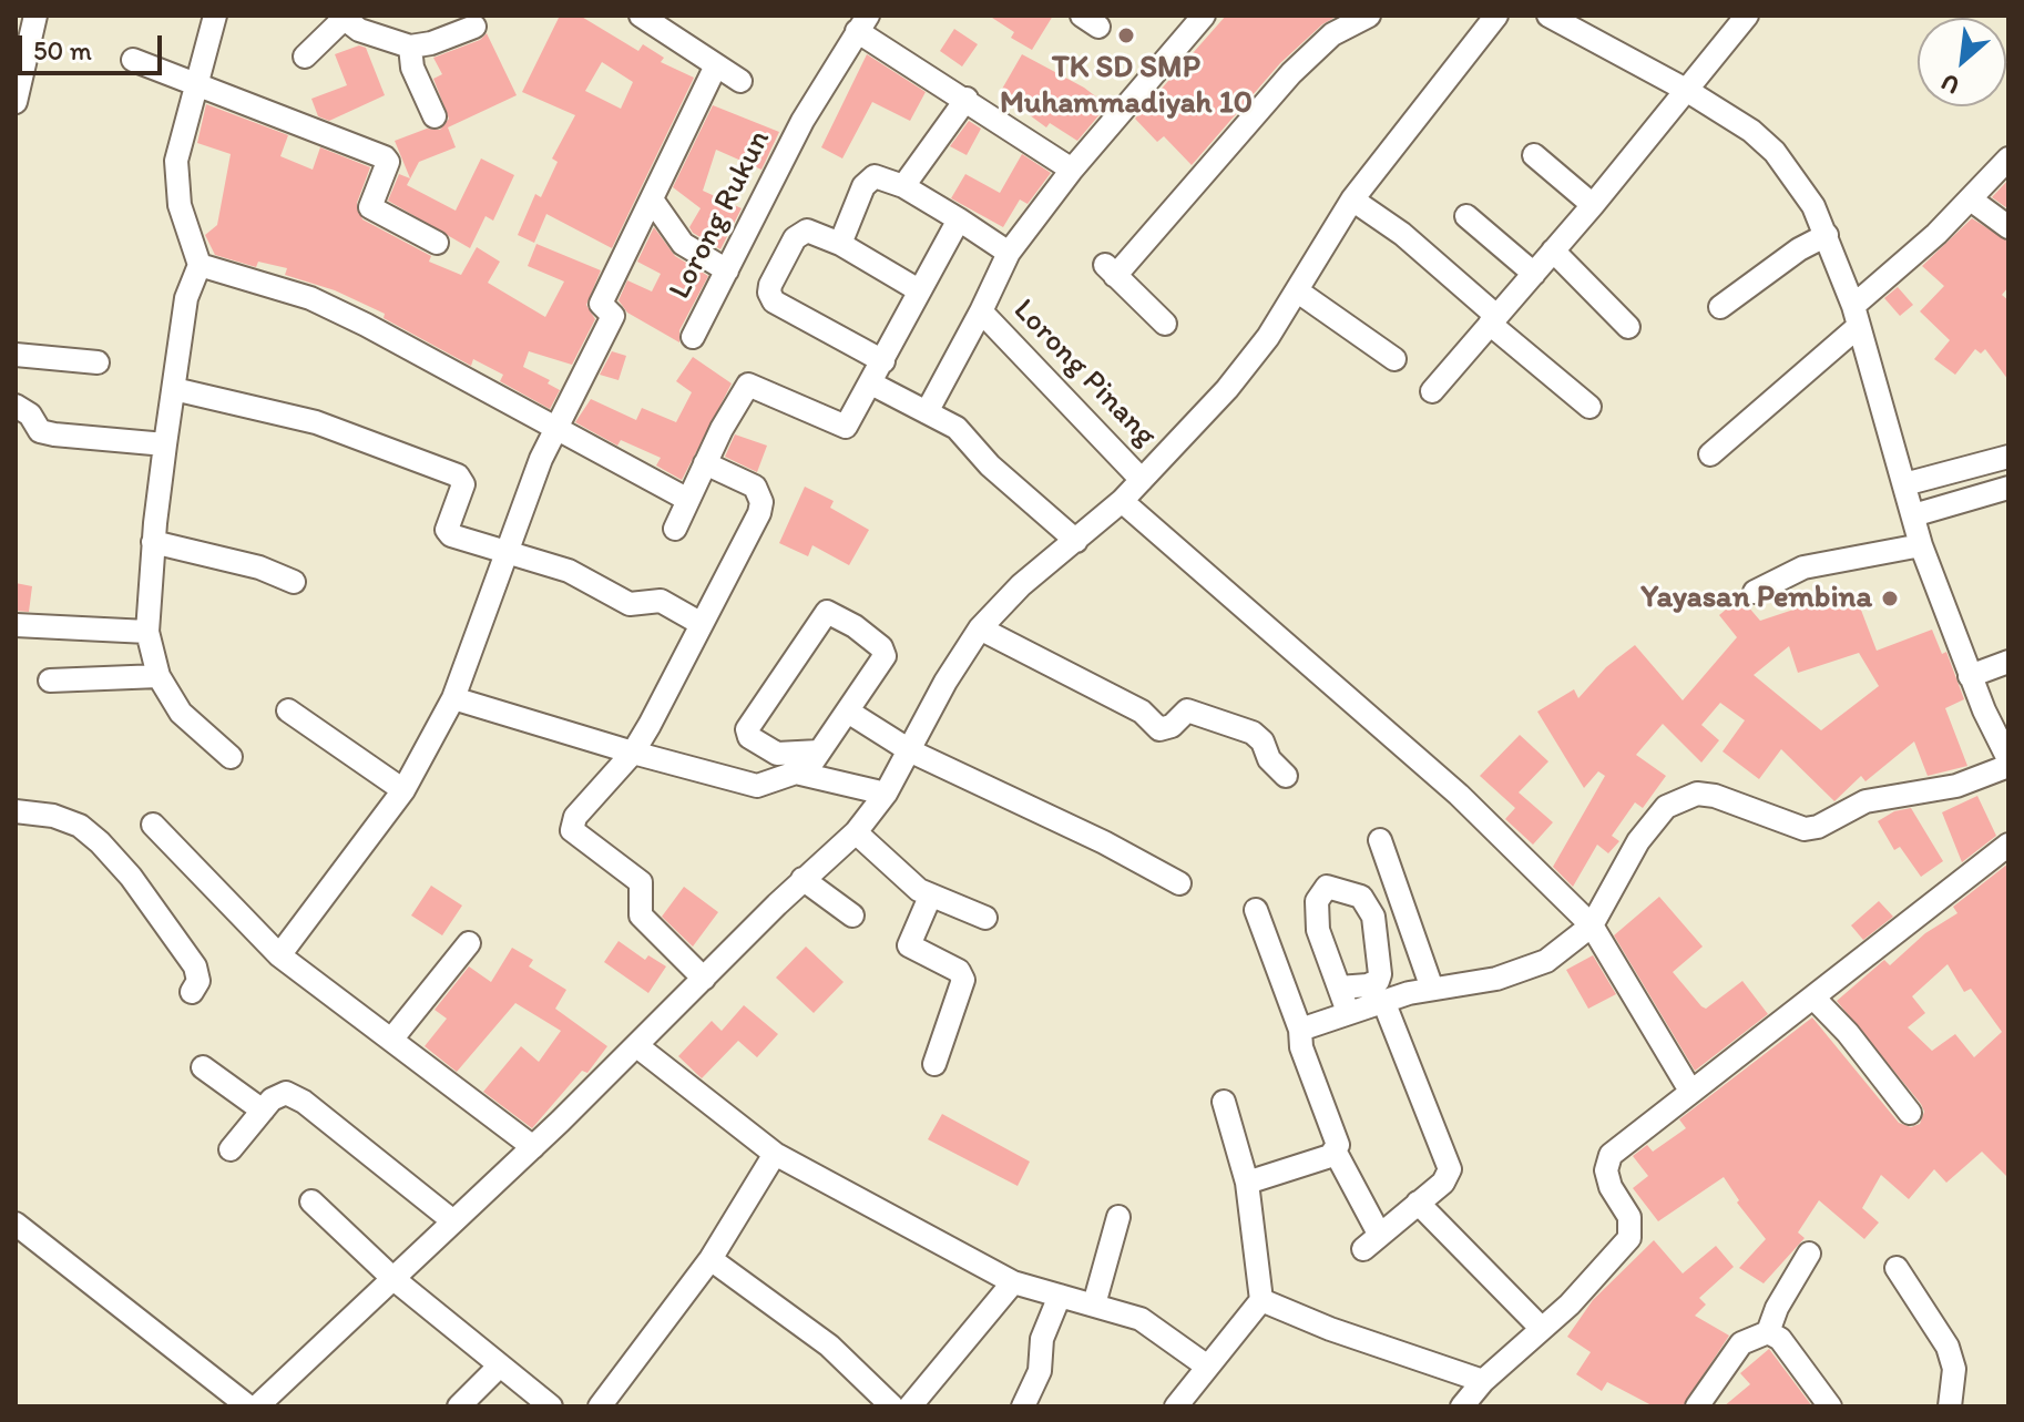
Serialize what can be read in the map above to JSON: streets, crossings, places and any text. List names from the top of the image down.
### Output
{
  "streets": {
    "street": ["Lorong Rukun", "Lorong Pinang"]
  },
  "places": ["TK SD SMP Muhammadiyah 10", "Yayasan Pembina"],
  "scale_bar": "50 m",
  "north": "bottom left"
}
